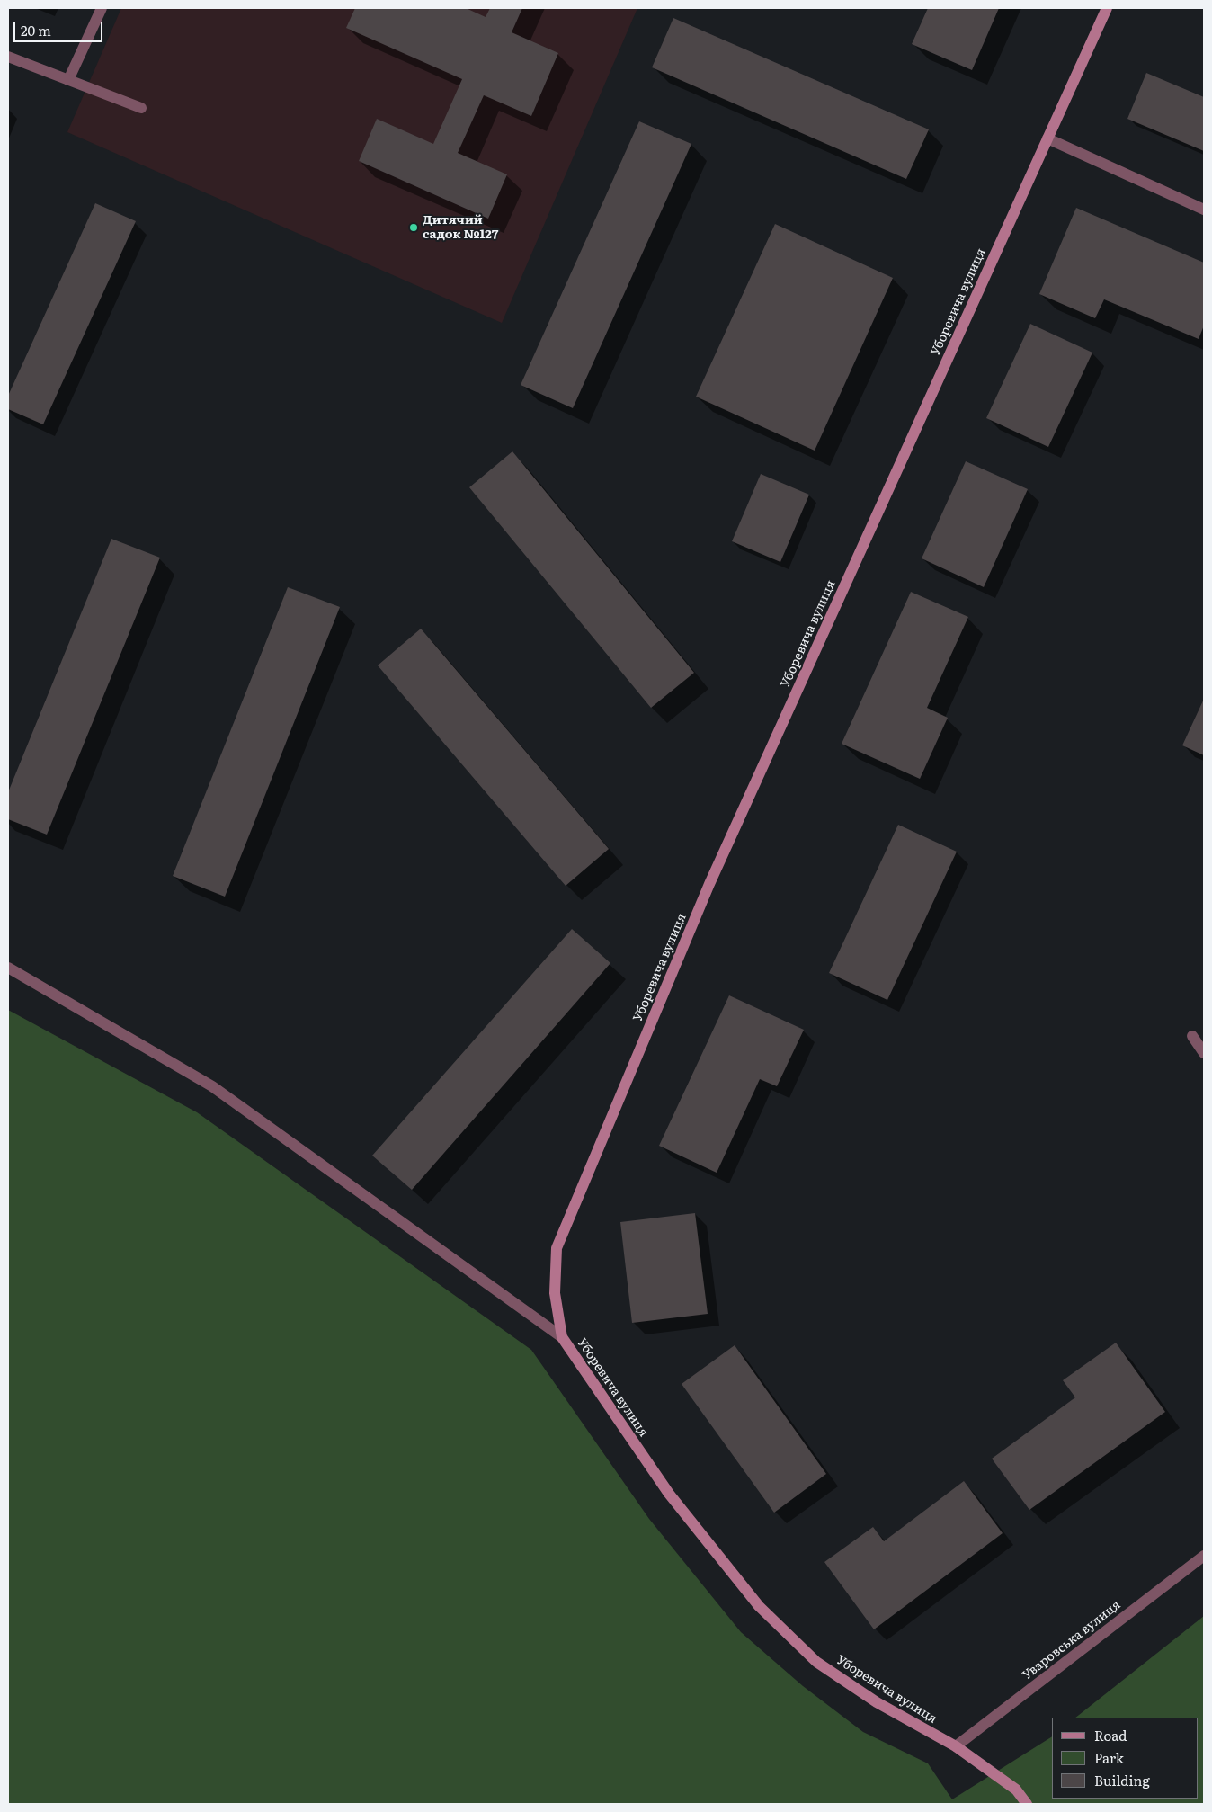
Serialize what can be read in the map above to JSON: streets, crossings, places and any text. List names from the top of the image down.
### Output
{
  "streets": {
    "street": ["Уборевича вулиця", "Уваровська вулиця"]
  },
  "crossings": [
    ["Уборевича вулиця", "Уваровська вулиця"]
  ],
  "places": ["Дитячий садок №127"],
  "legend": ["Road", "Park", "Building"],
  "scale_bar": "20 m"
}
